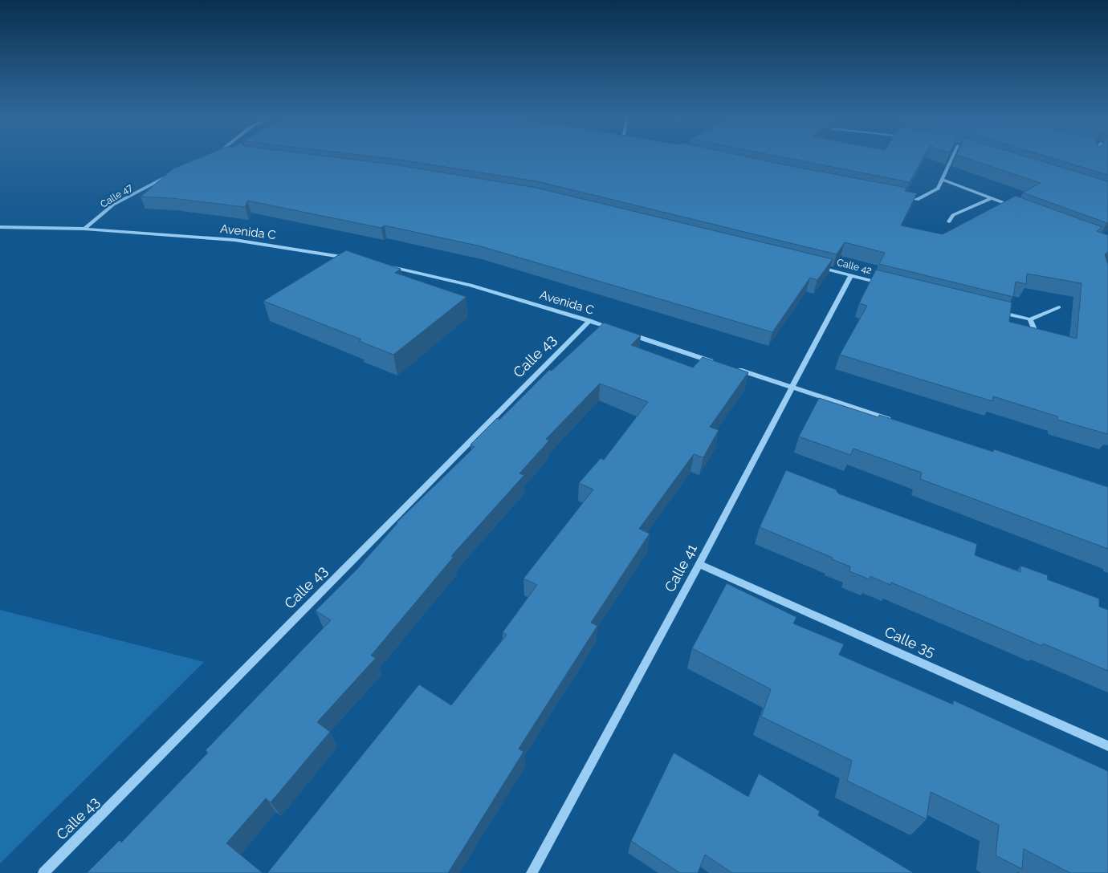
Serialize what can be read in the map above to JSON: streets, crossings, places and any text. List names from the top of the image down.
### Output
{
  "streets": {
    "street": [
      "Calle 47",
      "Avenida C",
      "Calle 42",
      "Calle 43",
      "Calle 41",
      "Calle 35"
    ]
  },
  "crossings": [
    ["Calle 47", "Avenida C"],
    ["Avenida C", "Calle 43"],
    ["Calle 42", "Calle 41"],
    ["Calle 41", "Calle 35"]
  ]
}
